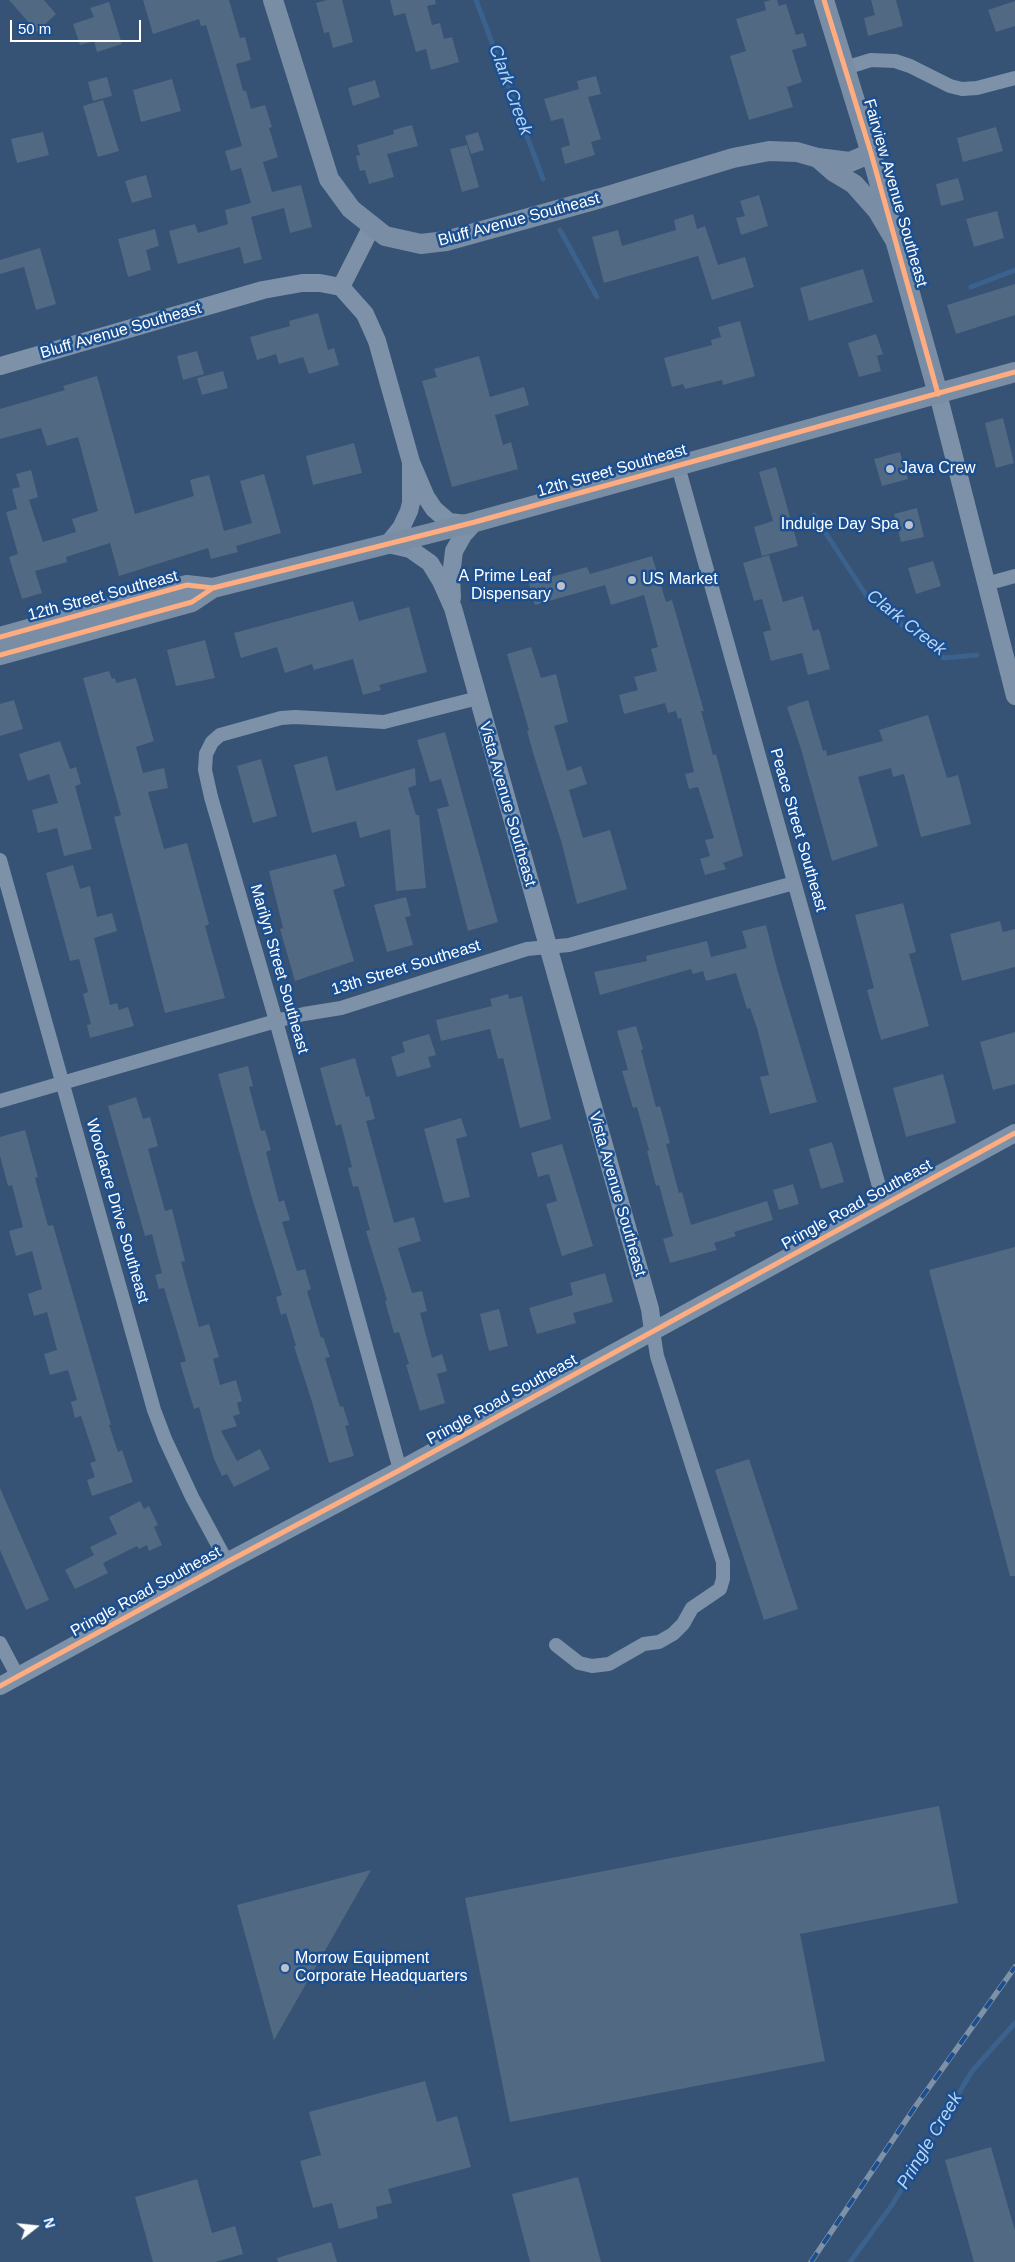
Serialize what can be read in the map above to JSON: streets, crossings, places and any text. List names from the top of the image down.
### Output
{
  "streets": {
    "main road": ["Fairview Avenue Southeast", "Bluff Avenue Southeast", "12th Street Southeast"],
    "street": [
      "Vista Avenue Southeast",
      "Peace Street Southeast",
      "13th Street Southeast",
      "Marilyn Street Southeast",
      "Pringle Road Southeast",
      "Woodacre Drive Southeast"
    ]
  },
  "crossings": [
    ["Fairview Avenue Southeast", "Bluff Avenue Southeast"],
    ["Fairview Avenue Southeast", "12th Street Southeast"],
    ["12th Street Southeast", "Peace Street Southeast"],
    ["Vista Avenue Southeast", "13th Street Southeast"],
    ["Vista Avenue Southeast", "Marilyn Street Southeast"],
    ["Vista Avenue Southeast", "Pringle Road Southeast"],
    ["Peace Street Southeast", "13th Street Southeast"],
    ["Peace Street Southeast", "Pringle Road Southeast"],
    ["13th Street Southeast", "Marilyn Street Southeast"],
    ["13th Street Southeast", "Woodacre Drive Southeast"],
    ["Marilyn Street Southeast", "Pringle Road Southeast"],
    ["Pringle Road Southeast", "Woodacre Drive Southeast"]
  ],
  "water": ["Clark Creek", "Pringle Creek"],
  "places": [
    "Java Crew",
    "Indulge Day Spa",
    "US Market",
    "A Prime Leaf Dispensary",
    "Morrow Equipment Corporate Headquarters"
  ],
  "scale_bar": "50 m",
  "north": "right"
}
